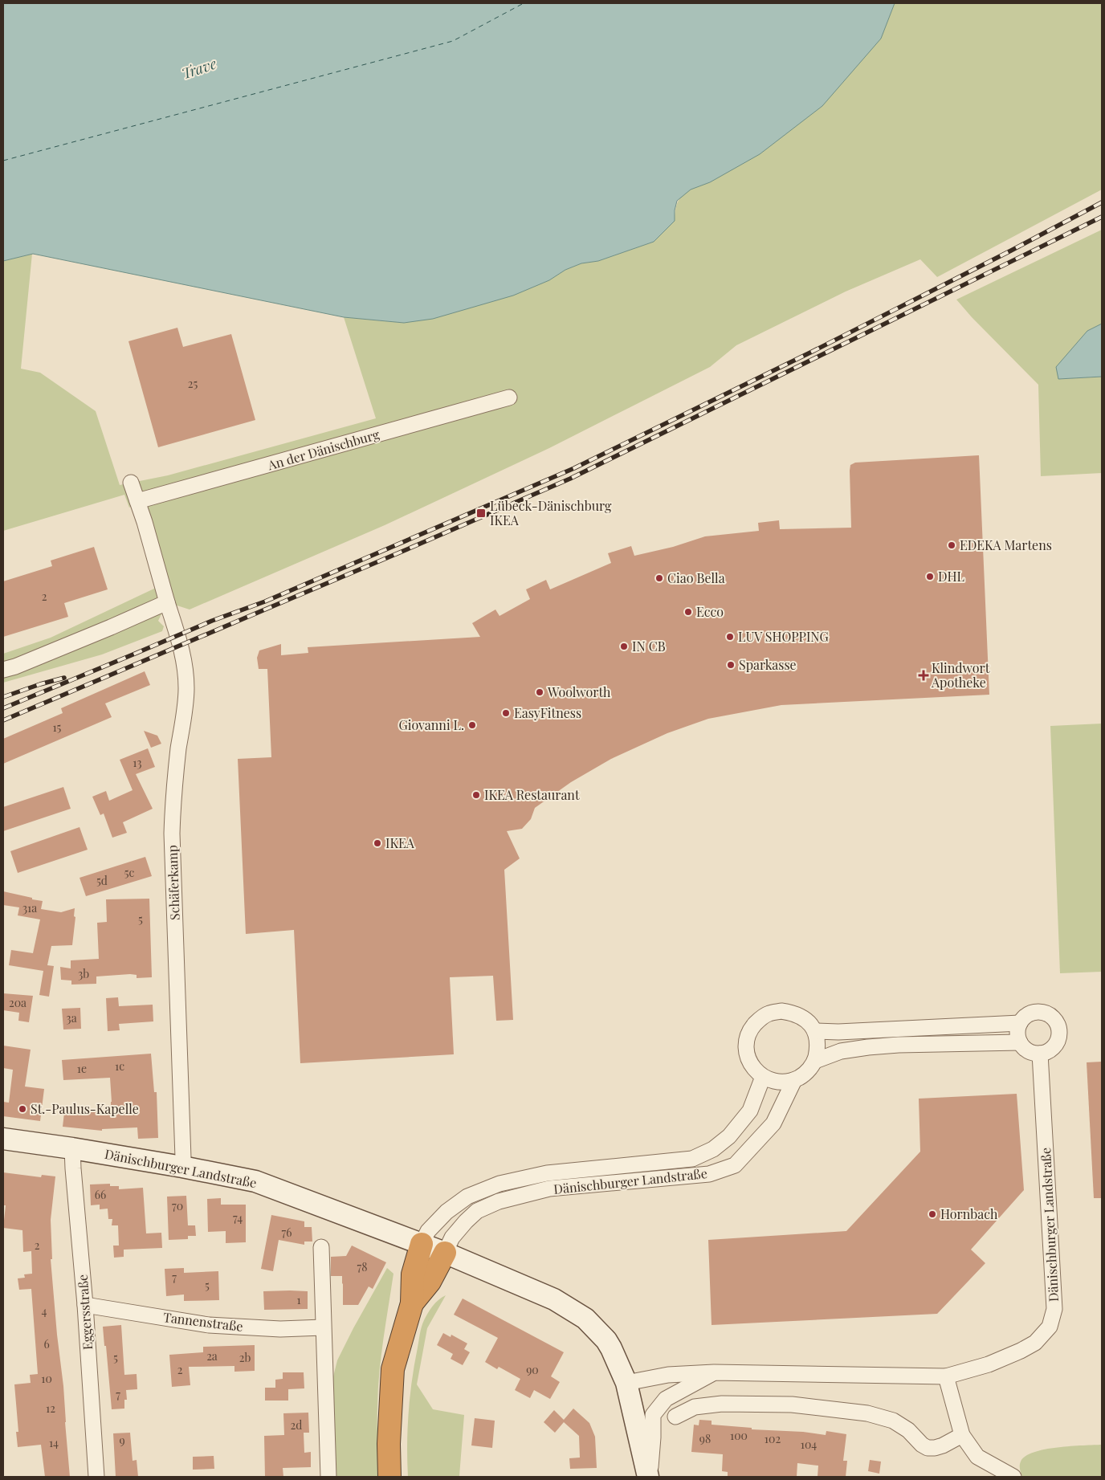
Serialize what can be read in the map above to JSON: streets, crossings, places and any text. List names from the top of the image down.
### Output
{
  "streets": {
    "street": [
      "An der Dänischburg",
      "Schäferkamp",
      "Dänischburger Landstraße",
      "Eggersstraße",
      "Tannenstraße"
    ]
  },
  "crossings": [
    ["Schäferkamp", "Dänischburger Landstraße"],
    ["Dänischburger Landstraße", "Eggersstraße"],
    ["Eggersstraße", "Tannenstraße"]
  ],
  "water": ["Trave"],
  "places": {
    "transit": ["Lübeck-Dänischburg IKEA"],
    "other": [
      "EDEKA Martens",
      "DHL",
      "Ciao Bella",
      "Ecco",
      "LUV SHOPPING",
      "IN CB",
      "Sparkasse",
      "Woolworth",
      "EasyFitness",
      "Giovanni L.",
      "IKEA Restaurant",
      "IKEA",
      "St.-Paulus-Kapelle",
      "Hornbach"
    ],
    "health": ["Klindwort Apotheke"]
  },
  "house_numbers": [
    "25",
    "2",
    "15",
    "13",
    "5c",
    "5d",
    "31a",
    "5",
    "3b",
    "20a",
    "3a",
    "1c",
    "1e",
    "66",
    "70",
    "74",
    "76",
    "2",
    "78",
    "7",
    "5",
    "1",
    "4",
    "6",
    "2a",
    "5",
    "2b",
    "2",
    "90",
    "10",
    "7",
    "12",
    "2d",
    "100",
    "98",
    "102",
    "9",
    "14",
    "104"
  ]
}
